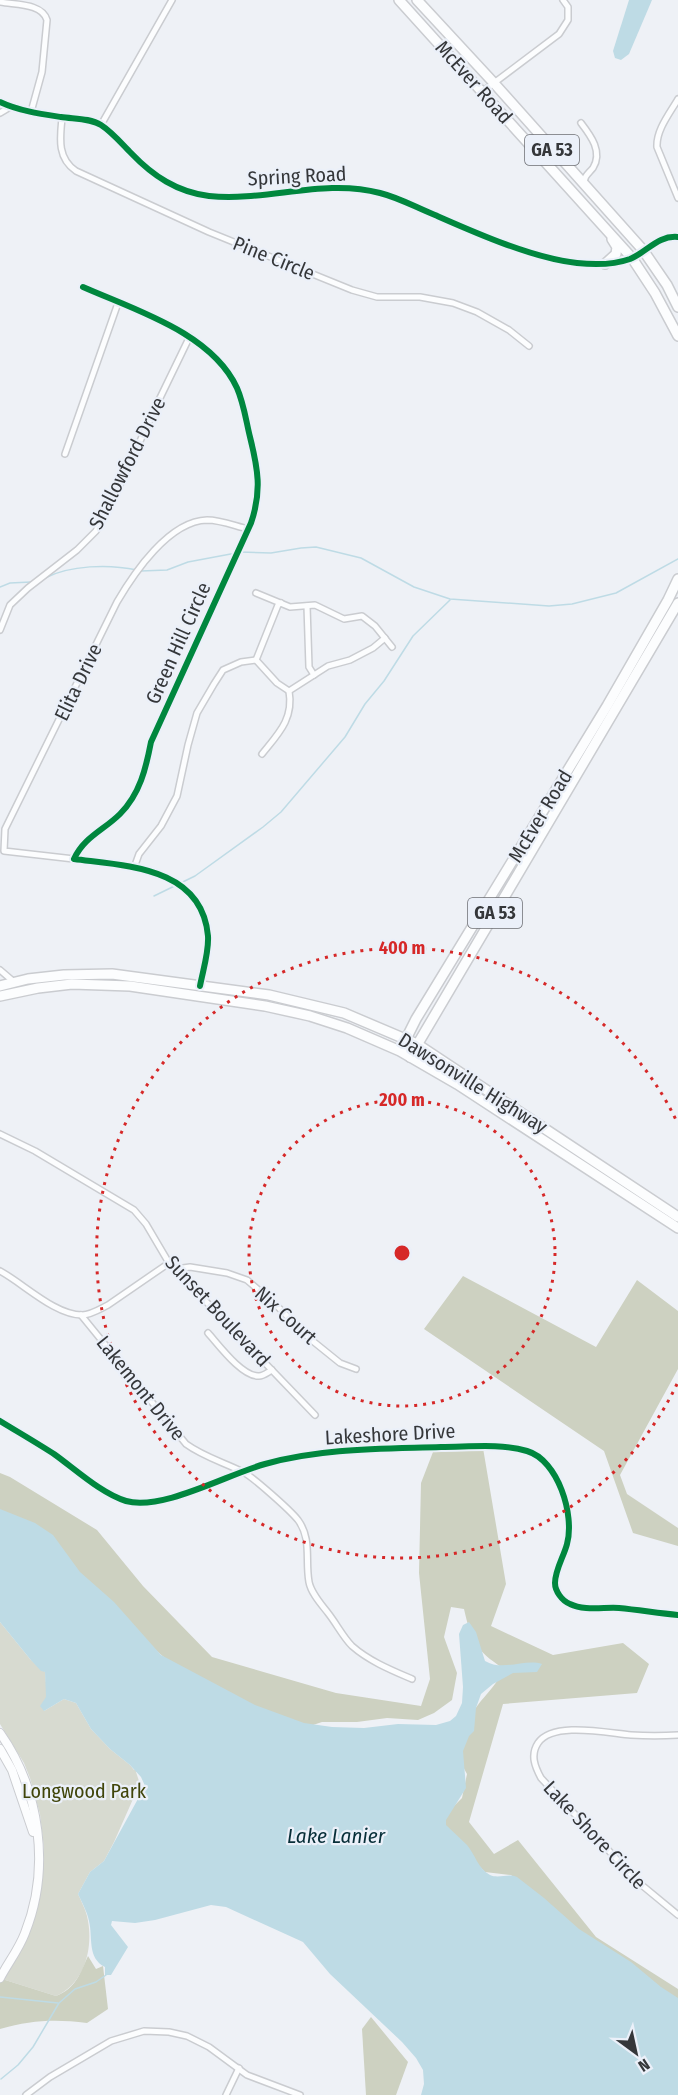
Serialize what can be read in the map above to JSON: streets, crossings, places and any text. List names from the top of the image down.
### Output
{
  "streets": {
    "main road": ["McEver Road", "GA 53", "Dawsonville Highway"],
    "street": [
      "Spring Road",
      "Pine Circle",
      "Shallowford Drive",
      "Green Hill Circle",
      "Elita Drive",
      "Sunset Boulevard",
      "Nix Court",
      "Lakemont Drive",
      "Lakeshore Drive",
      "Lake Shore Circle"
    ]
  },
  "crossings": [
    ["McEver Road", "Spring Road"],
    ["McEver Road", "Dawsonville Highway"],
    ["Shallowford Drive", "Green Hill Circle"],
    ["Green Hill Circle", "Elita Drive"],
    ["Sunset Boulevard", "Nix Court"],
    ["Lakemont Drive", "Lakeshore Drive"]
  ],
  "water": ["Lake Lanier"],
  "parks": ["Longwood Park"],
  "north": "bottom right",
  "rings": ["400 m", "200 m"]
}
